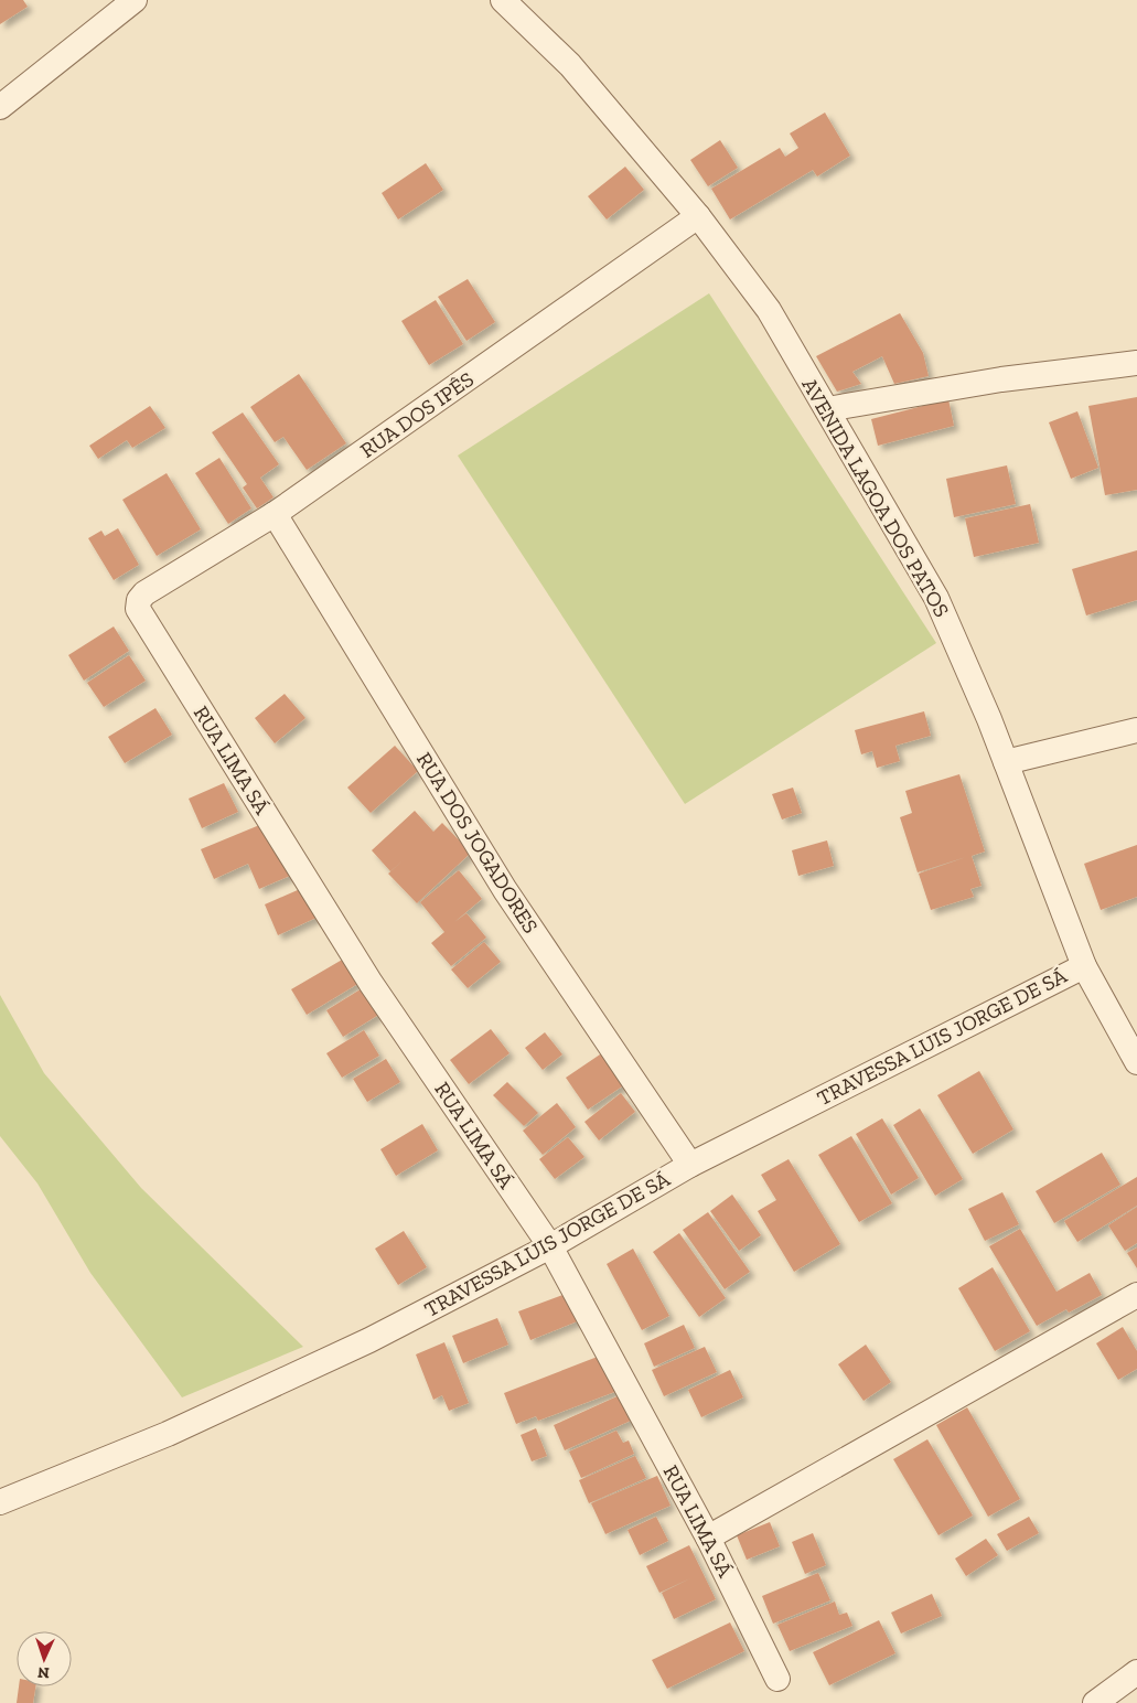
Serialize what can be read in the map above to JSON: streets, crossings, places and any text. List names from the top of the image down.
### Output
{
  "streets": {
    "street": [
      "RUA DOS IPÊS",
      "AVENIDA LAGOA DOS PATOS",
      "RUA LIMA SÁ",
      "RUA DOS JOGADORES",
      "TRAVESSA LUIS JORGE DE SÁ"
    ]
  },
  "crossings": [
    ["RUA DOS IPÊS", "AVENIDA LAGOA DOS PATOS"],
    ["RUA DOS IPÊS", "RUA LIMA SÁ"],
    ["RUA DOS IPÊS", "RUA DOS JOGADORES"],
    ["AVENIDA LAGOA DOS PATOS", "TRAVESSA LUIS JORGE DE SÁ"],
    ["RUA LIMA SÁ", "TRAVESSA LUIS JORGE DE SÁ"],
    ["RUA DOS JOGADORES", "TRAVESSA LUIS JORGE DE SÁ"]
  ],
  "north": "bottom"
}
